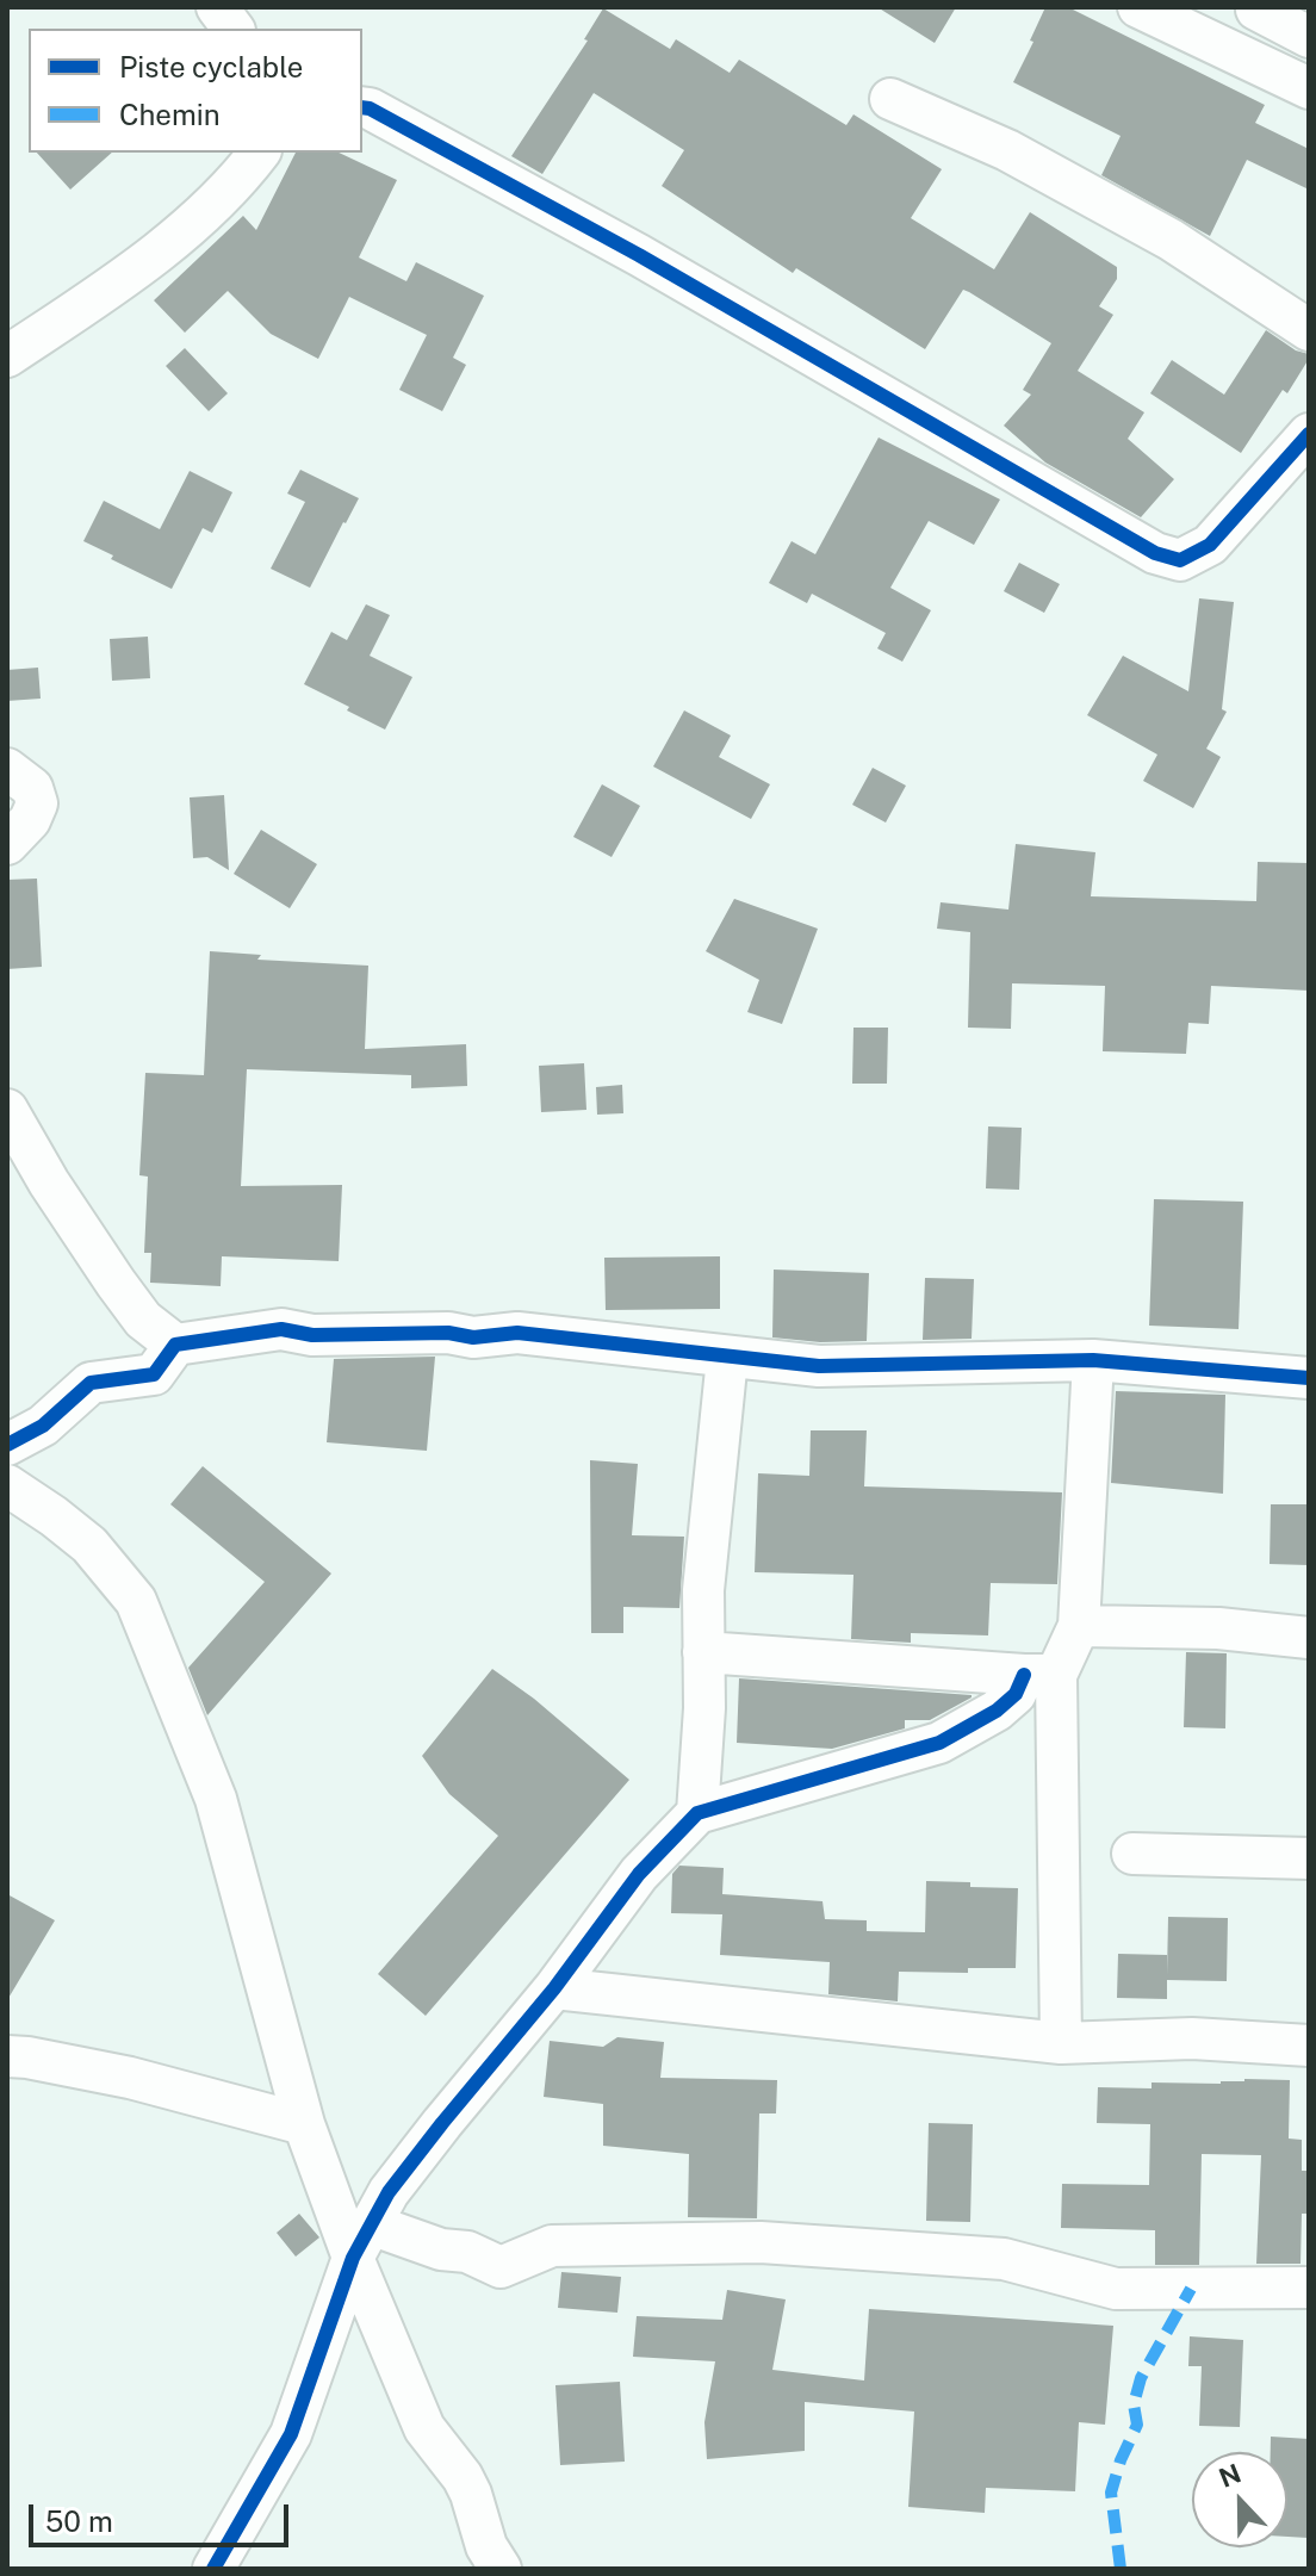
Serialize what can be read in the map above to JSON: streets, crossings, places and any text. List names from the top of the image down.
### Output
{
  "legend": ["Piste cyclable", "Chemin"],
  "scale_bar": "50 m",
  "north": "top"
}
